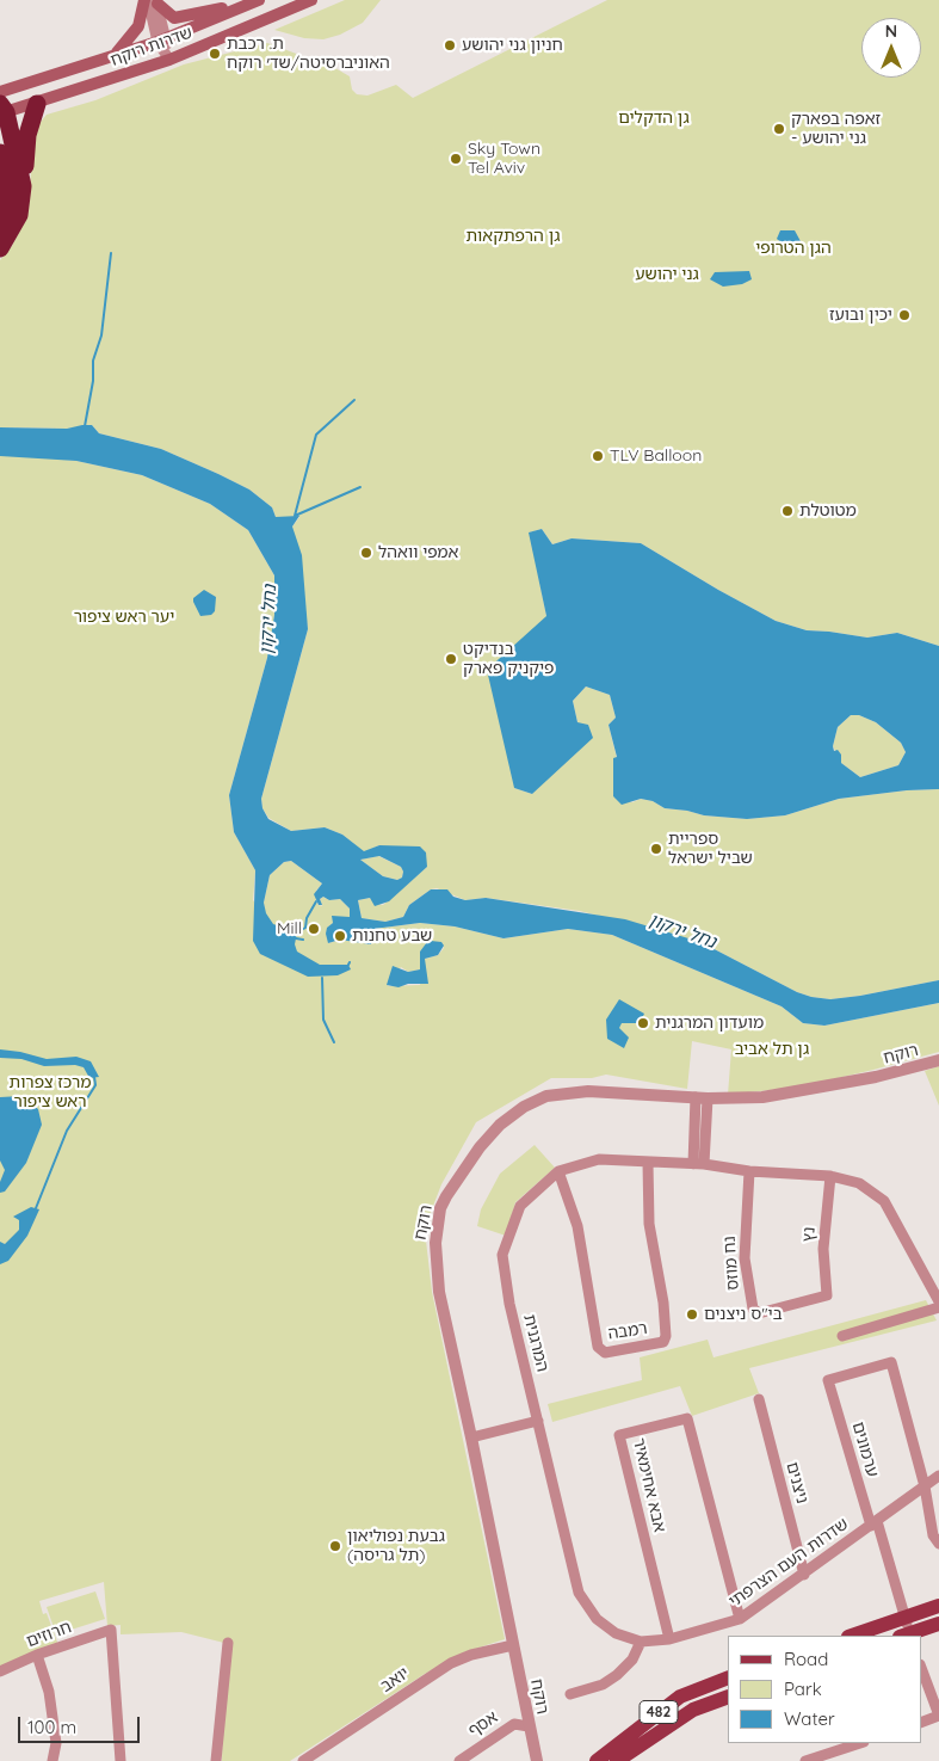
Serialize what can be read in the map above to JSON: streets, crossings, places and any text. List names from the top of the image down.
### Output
{
  "streets": {
    "main road": ["שדרות רוקח", "482"],
    "street": [
      "רוקח",
      "נץ",
      "נח מוזס",
      "רמבה",
      "המרגנית",
      "ערמונים",
      "ניצנים",
      "אבא אחימאיר",
      "שדרות העם הצרפתי",
      "חרוזים",
      "יואב",
      "אסף"
    ]
  },
  "crossings": [
    ["רוקח", "יואב"],
    ["רוקח", "אסף"],
    ["נץ", "נח מוזס"],
    ["נץ", "המרגנית"],
    ["נח מוזס", "המרגנית"],
    ["רמבה", "המרגנית"],
    ["המרגנית", "שדרות העם הצרפתי"],
    ["ערמונים", "שדרות העם הצרפתי"],
    ["ניצנים", "שדרות העם הצרפתי"],
    ["אבא אחימאיר", "שדרות העם הצרפתי"]
  ],
  "water": ["נחל ירקון"],
  "parks": [
    "גן הדקלים",
    "גן הרפתקאות",
    "הגן הטרופי",
    "גני יהושע",
    "יער ראש ציפור",
    "גן תל אביב",
    "מרכז צפרות ראש ציפור"
  ],
  "places": [
    "חניון גני יהושע",
    "ת. רכבת האוניברסיטה/שד׳ רוקח",
    "זאפה בפארק - גני יהושע",
    "Sky Town Tel Aviv",
    "יכין ובועז",
    "TLV Balloon",
    "מטוטלת",
    "אמפי וואהל",
    "בנדיקט פיקניק פארק",
    "ספריית שביל ישראל",
    "Mill",
    "שבע טחנות",
    "מועדון המרגנית",
    "בי\"ס ניצנים",
    "גבעת נפוליאון (תל גריסה)"
  ],
  "legend": ["Road", "Park", "Water"],
  "scale_bar": "100 m",
  "north": "top"
}
